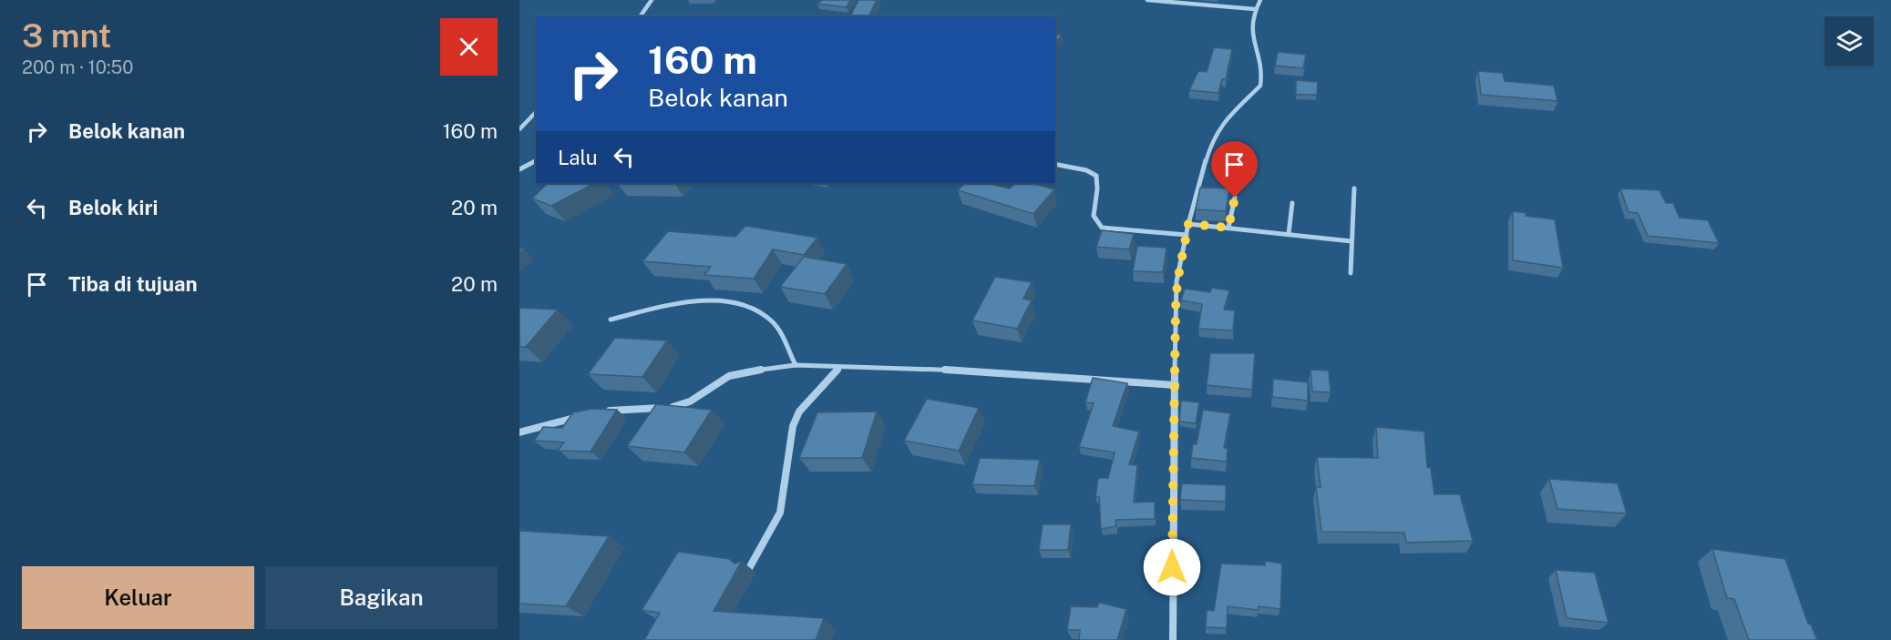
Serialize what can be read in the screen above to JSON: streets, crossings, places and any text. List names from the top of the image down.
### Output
{
  "page": {
    "heading": ["3 mnt", "200 m · 10:50"],
    "turn": ["160 m", "Belok kanan"],
    "list": [
      {
        "name": "Belok kanan",
        "value": "160 m"
      },
      {
        "name": "Belok kiri",
        "value": "20 m"
      },
      {
        "name": "Tiba di tujuan",
        "value": "20 m"
      }
    ],
    "then": "Lalu",
    "buttons": ["Keluar", "Bagikan"]
  }
}
